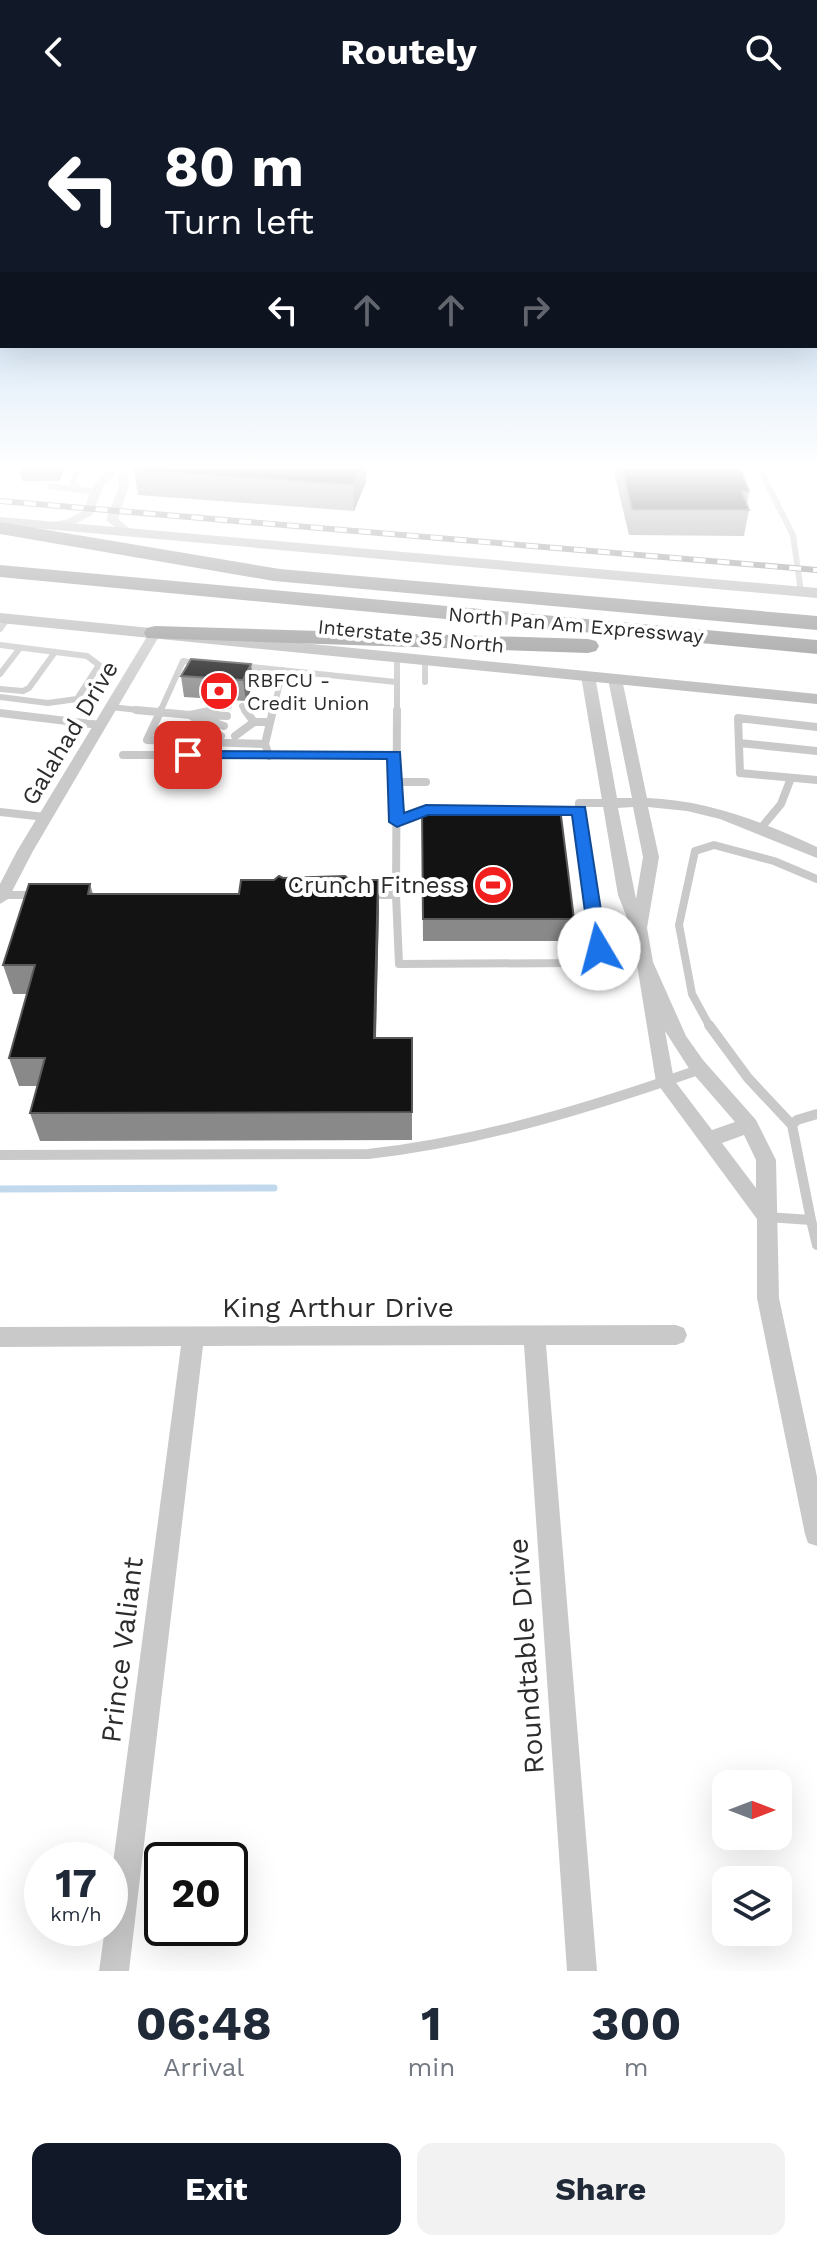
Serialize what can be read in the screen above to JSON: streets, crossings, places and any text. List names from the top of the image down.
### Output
{
  "streets": {
    "highway": ["North Pan Am Expressway"],
    "main road": ["Interstate 35 North"],
    "street": [
      "Galahad Drive",
      "King Arthur Drive",
      "Prince Valiant",
      "Roundtable Drive"
    ]
  },
  "crossings": [
    ["Interstate 35 North", "Galahad Drive"],
    ["King Arthur Drive", "Prince Valiant"],
    ["King Arthur Drive", "Roundtable Drive"]
  ],
  "places": {
    "bank": ["RBFCU - Credit Union"],
    "sports": ["Crunch Fitness"]
  },
  "north": "right",
  "page": {
    "header": "Routely",
    "turn": ["80 m", "Turn left"],
    "speed": "17 km/h",
    "limit": "20",
    "eta": [
      "06:48",
      "Arrival",
      "1",
      "min",
      "300",
      "m"
    ],
    "buttons": ["Exit", "Share"]
  }
}
